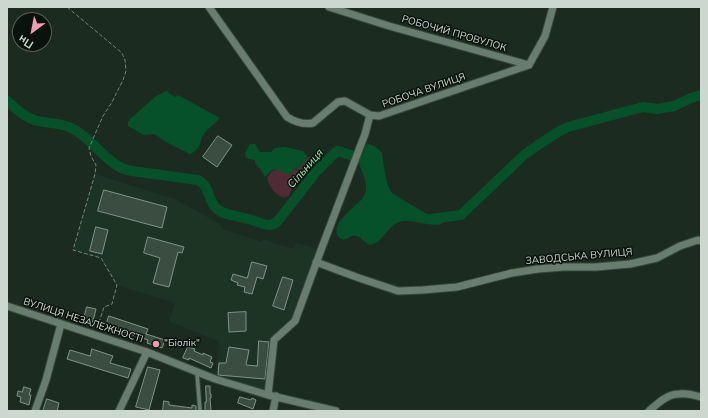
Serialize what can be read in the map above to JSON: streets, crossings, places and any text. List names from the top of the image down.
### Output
{
  "streets": {
    "street": [
      "РОБОЧИЙ ПРОВУЛОК",
      "РОБОЧА ВУЛИЦЯ",
      "ЗАВОДСЬКА ВУЛИЦЯ",
      "ВУЛИЦЯ НЕЗАЛЕЖНОСТІ"
    ]
  },
  "crossings": [
    ["РОБОЧИЙ ПРОВУЛОК", "РОБОЧА ВУЛИЦЯ"]
  ],
  "water": ["Сільниця"],
  "places": ["\"Біолік\""],
  "north": "bottom left"
}
